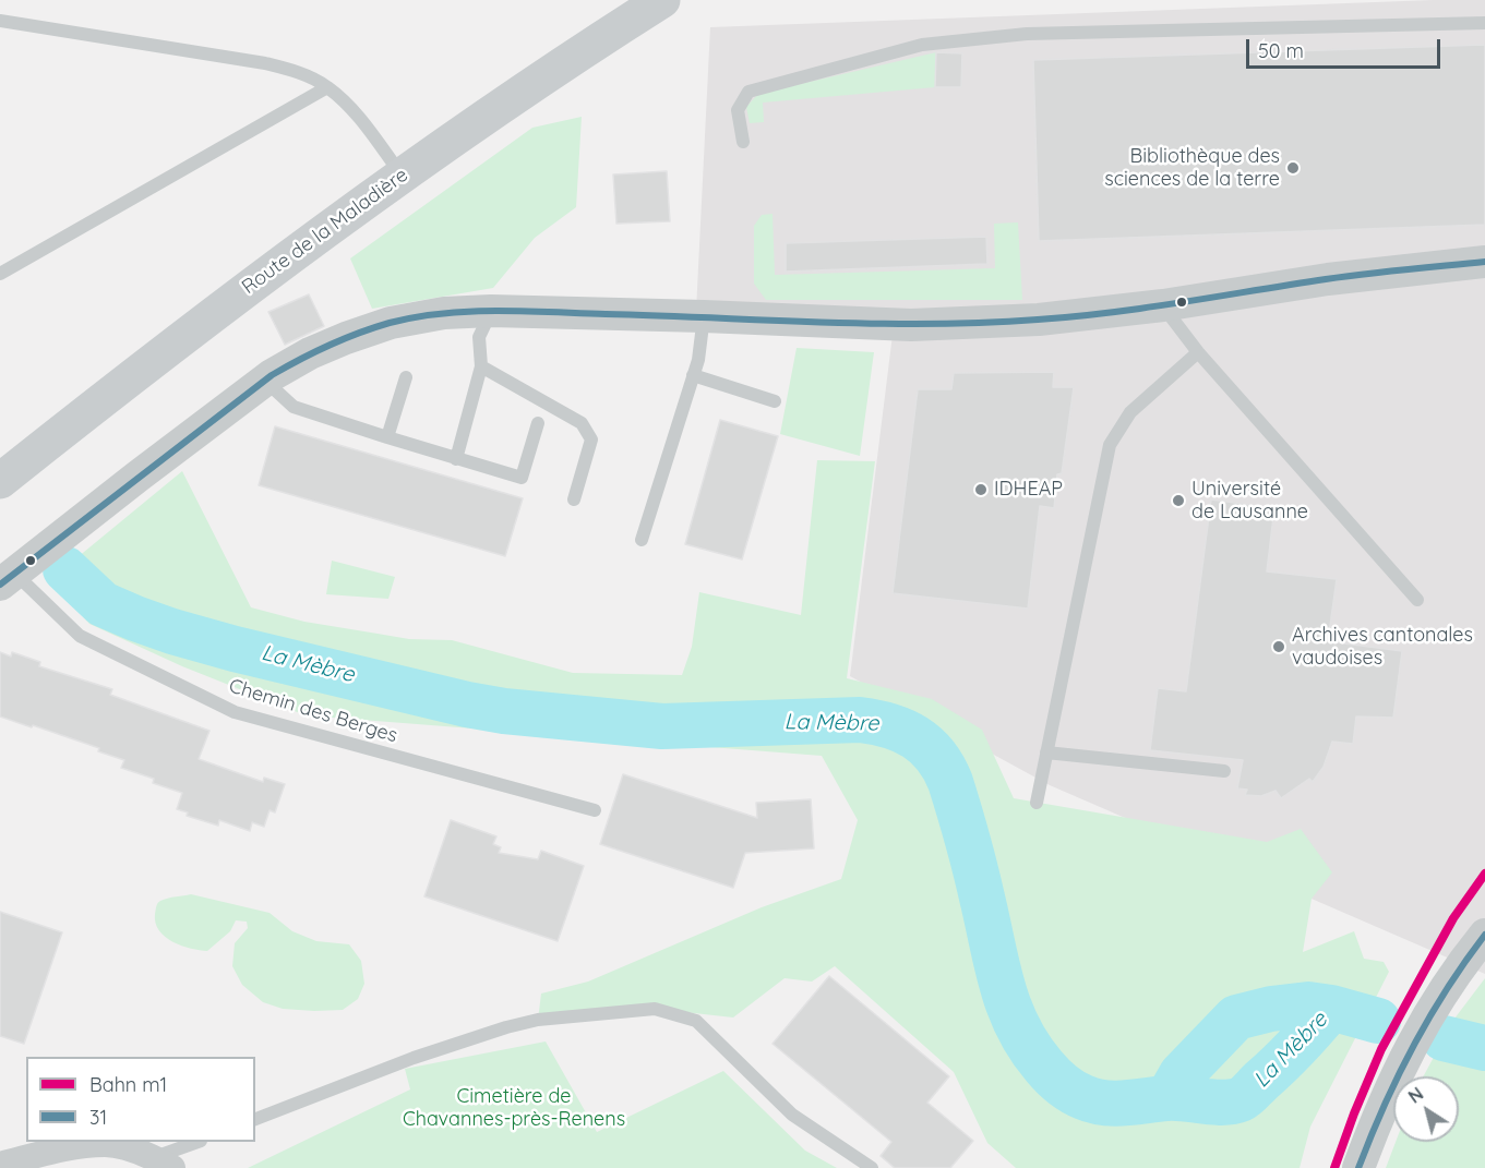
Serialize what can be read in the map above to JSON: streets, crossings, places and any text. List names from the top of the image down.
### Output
{
  "streets": {
    "main road": ["Route de la Maladière"],
    "lane": ["Chemin des Berges"]
  },
  "water": ["La Mèbre"],
  "parks": ["Cimetière de Chavannes-près-Renens"],
  "places": [
    "Bibliothèque des sciences de la terre",
    "IDHEAP",
    "Université de Lausanne",
    "Archives cantonales vaudoises"
  ],
  "lines": ["transit line 31", "rail line m1"],
  "legend": ["Bahn m1", "31"],
  "scale_bar": "50 m",
  "north": "top left"
}
